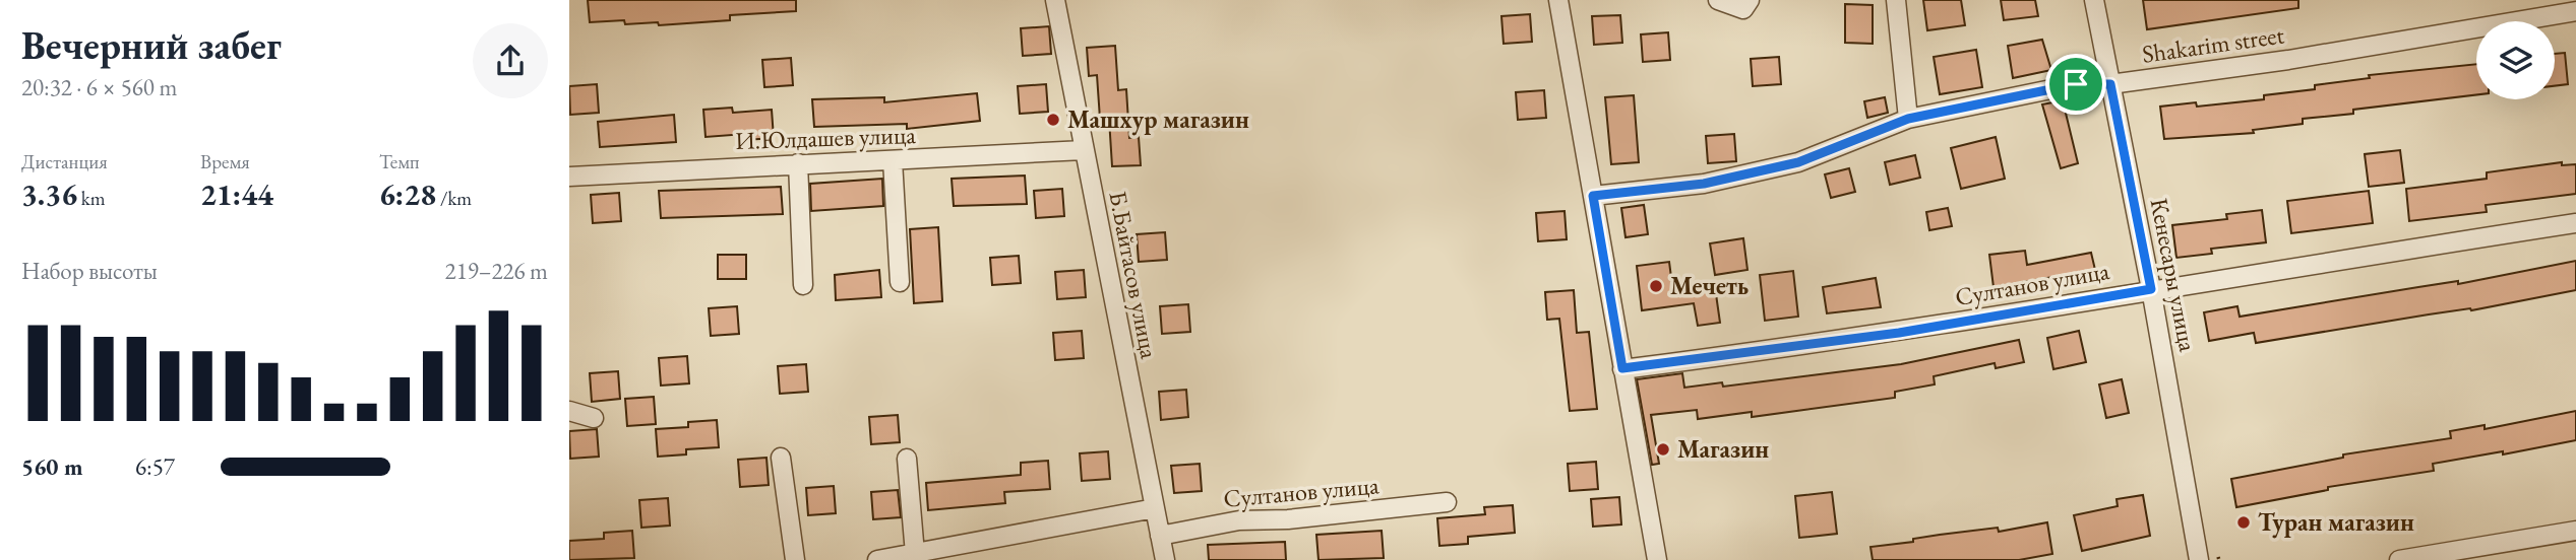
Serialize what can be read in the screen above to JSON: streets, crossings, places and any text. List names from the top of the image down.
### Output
{
  "streets": {
    "street": [
      "Shakarim street",
      "И.Юлдашев улица",
      "Б.Байтасов улица",
      "Кенесары улица",
      "Султанов улица"
    ]
  },
  "crossings": [
    ["Shakarim street", "Кенесары улица"],
    ["И.Юлдашев улица", "Б.Байтасов улица"],
    ["Б.Байтасов улица", "Султанов улица"],
    ["Кенесары улица", "Султанов улица"]
  ],
  "places": [
    "Машхур магазин",
    "Мечеть",
    "Магазин",
    "Туран магазин"
  ],
  "page": {
    "heading": ["Вечерний забег", "20:32 · 6 × 560 m"],
    "stats": [
      ["Дистанция", "3.36 km"],
      ["Время", "21:44"],
      ["Темп", "6:28 /km"]
    ],
    "chart": ["Набор высоты", "219–226 m"],
    "list": [
      {
        "name": "560 m",
        "note": "6:57"
      }
    ]
  }
}
